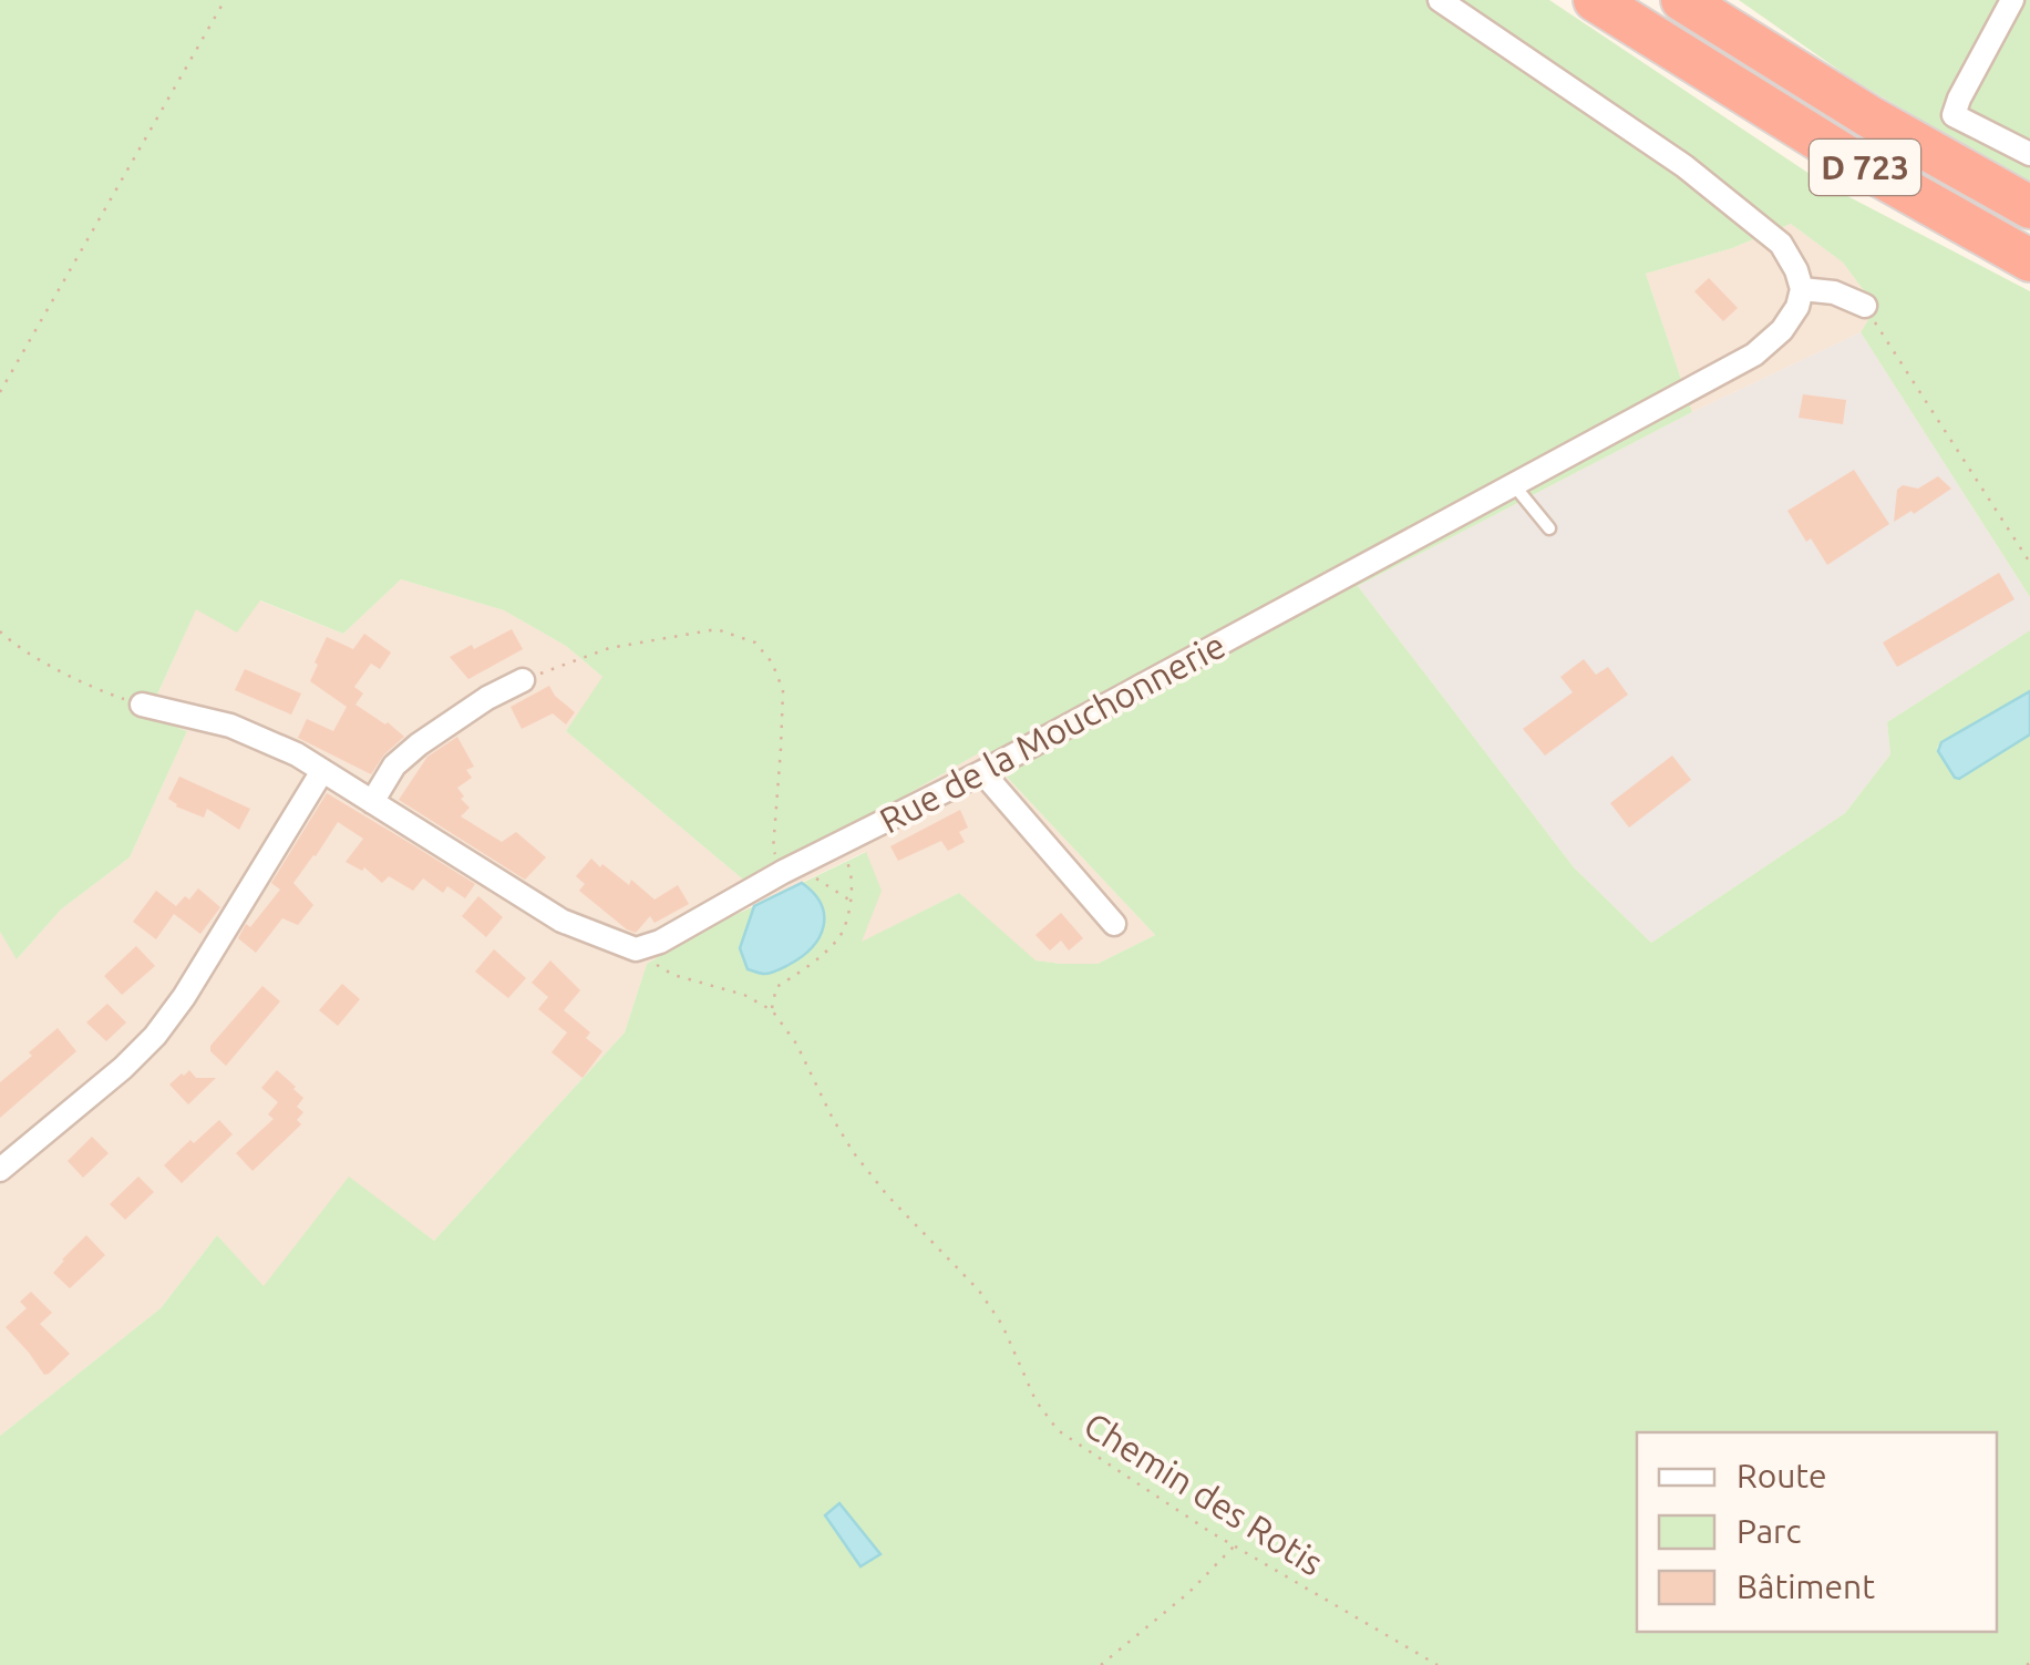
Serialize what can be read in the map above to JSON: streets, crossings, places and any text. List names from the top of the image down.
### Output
{
  "streets": {
    "highway": ["D 723"],
    "street": ["Rue de la Mouchonnerie"],
    "path": ["Chemin des Rotis"]
  },
  "legend": ["Route", "Parc", "Bâtiment"]
}
